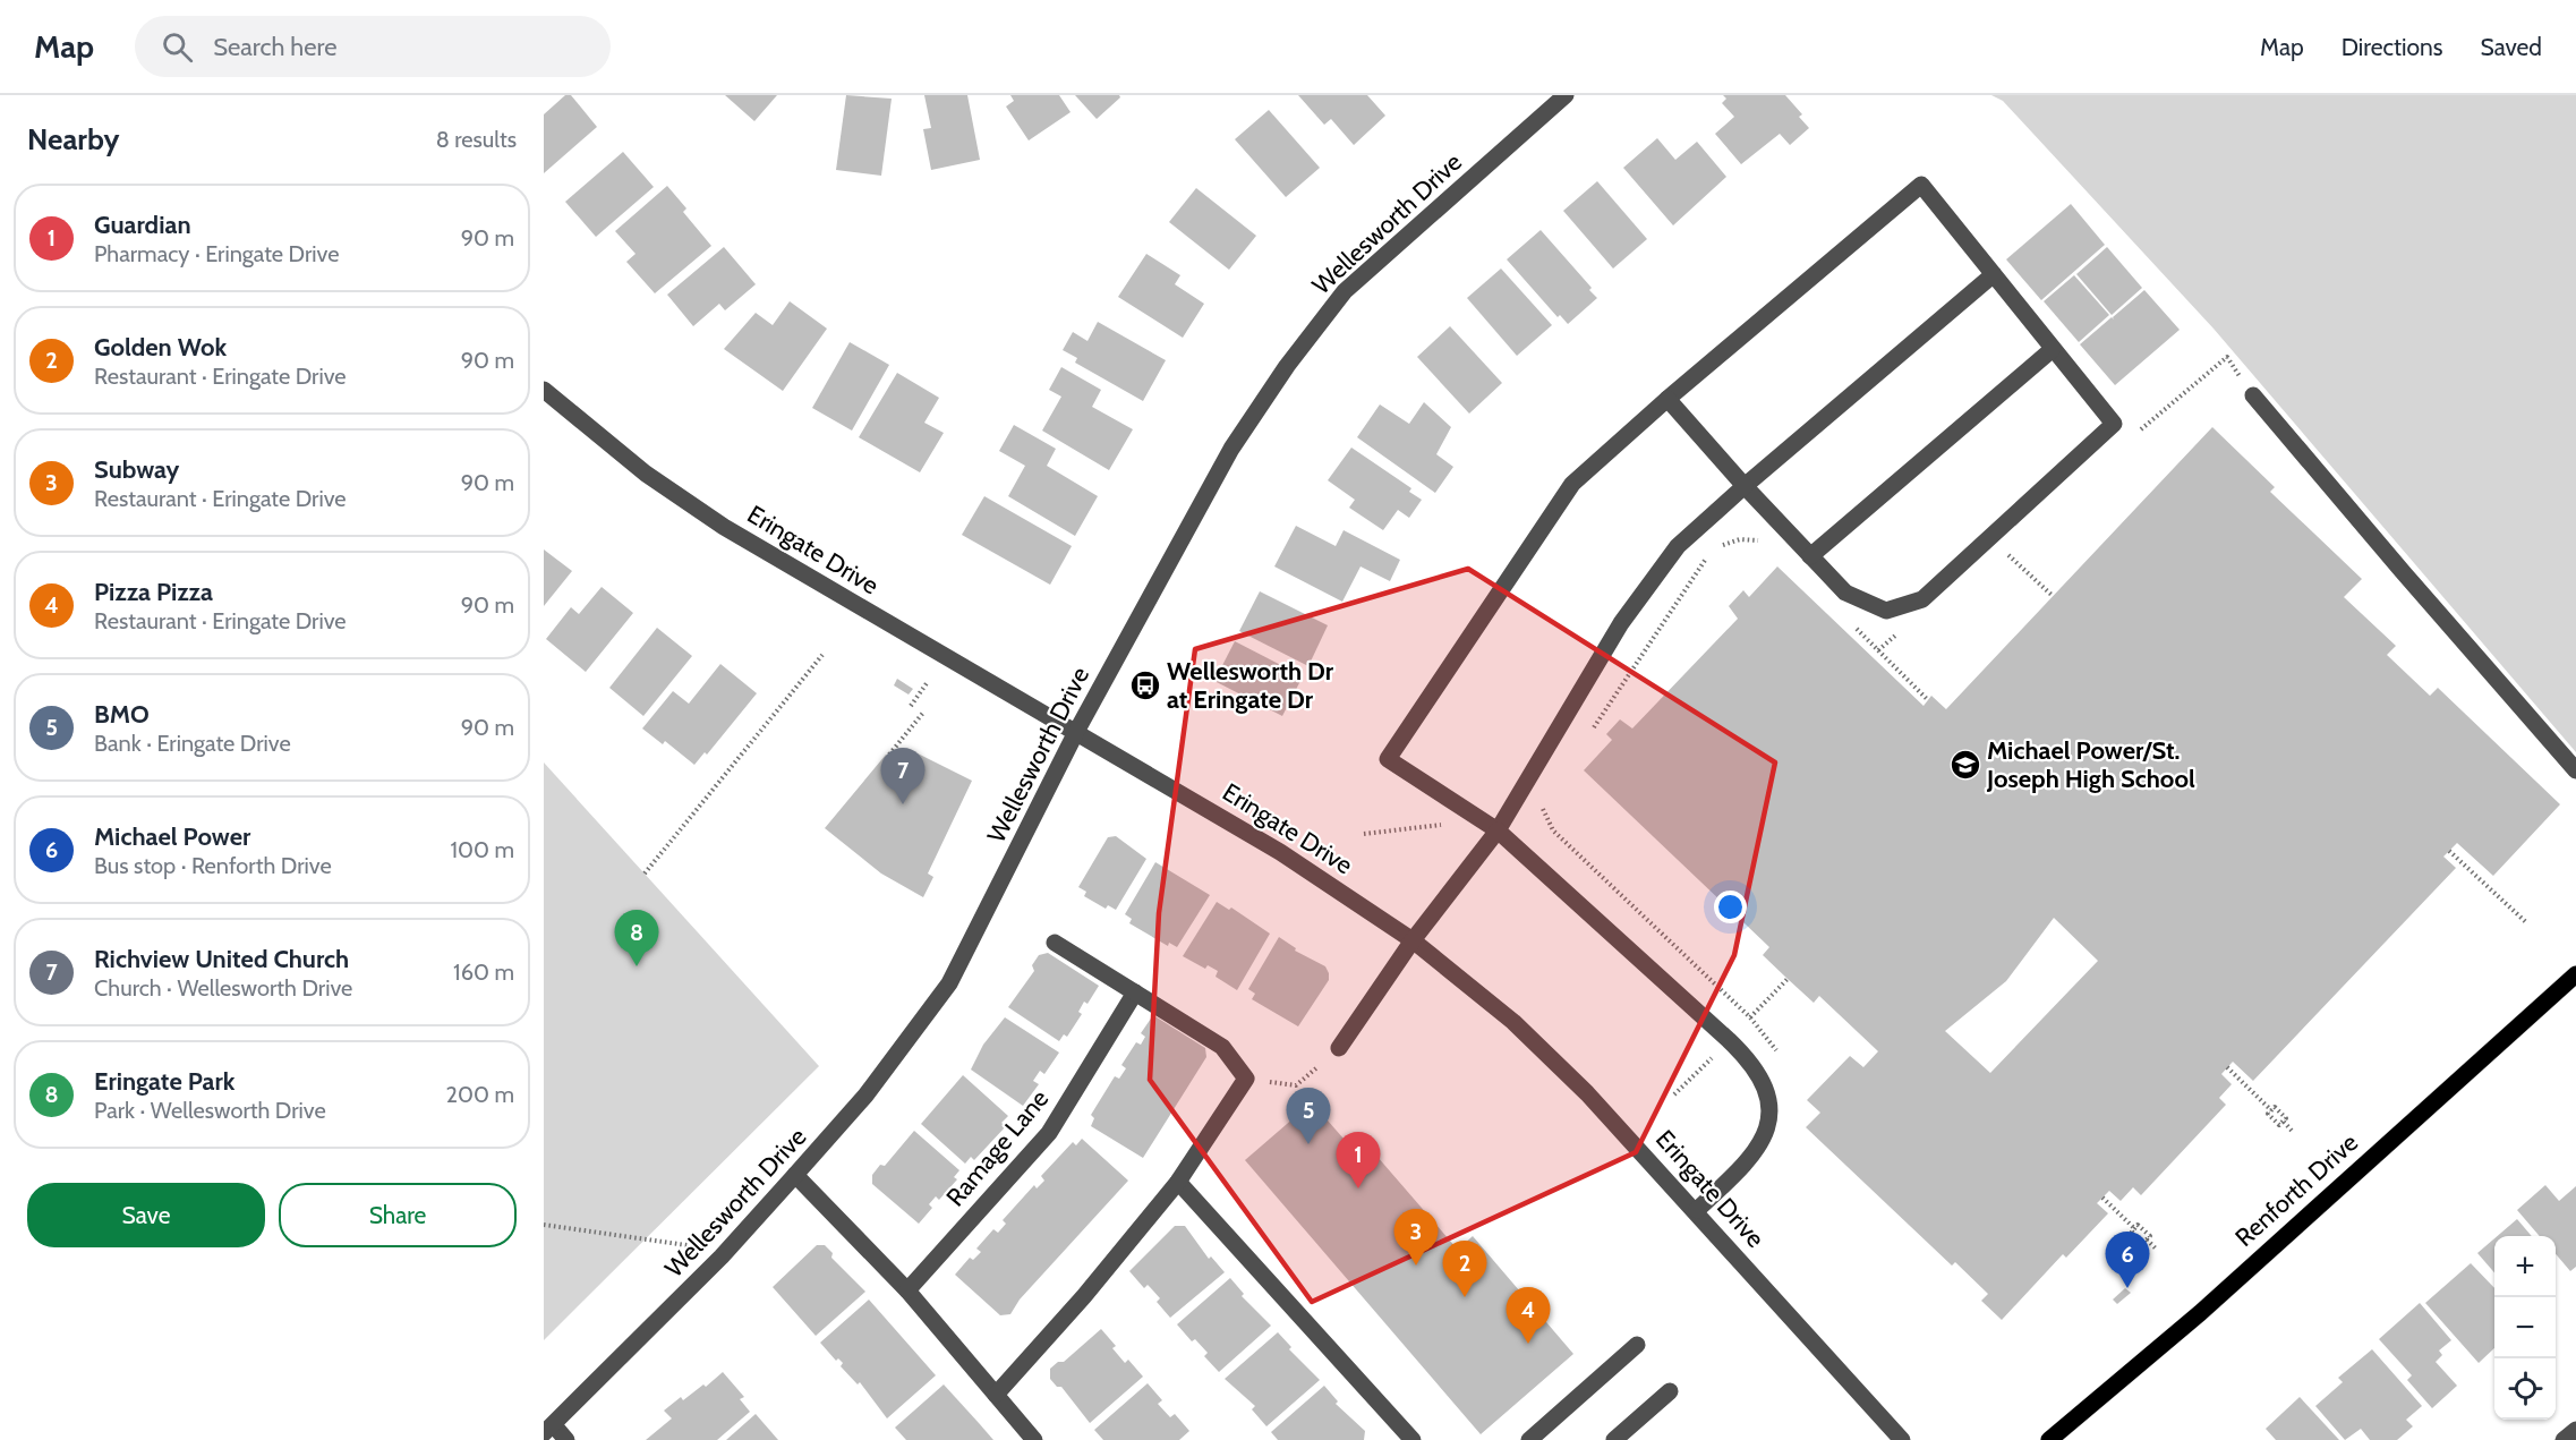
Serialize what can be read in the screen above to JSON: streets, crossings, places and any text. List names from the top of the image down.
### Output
{
  "streets": {
    "main road": ["Renforth Drive"],
    "street": ["Wellesworth Drive", "Eringate Drive", "Ramage Lane"]
  },
  "crossings": [
    ["Wellesworth Drive", "Eringate Drive"]
  ],
  "places": {
    "bus stop": ["Wellesworth Dr at Eringate Dr"],
    "school or university": ["Michael Power/St. Joseph High School"]
  },
  "page": {
    "header": "Map",
    "search": "Search here",
    "nav": ["Map", "Directions", "Saved"],
    "heading": ["Nearby", "8 results"],
    "list": [
      {
        "mark": "1",
        "name": "Guardian",
        "note": "Pharmacy · Eringate Drive",
        "value": "90 m"
      },
      {
        "mark": "2",
        "name": "Golden Wok",
        "note": "Restaurant · Eringate Drive",
        "value": "90 m"
      },
      {
        "mark": "3",
        "name": "Subway",
        "note": "Restaurant · Eringate Drive",
        "value": "90 m"
      },
      {
        "mark": "4",
        "name": "Pizza Pizza",
        "note": "Restaurant · Eringate Drive",
        "value": "90 m"
      },
      {
        "mark": "5",
        "name": "BMO",
        "note": "Bank · Eringate Drive",
        "value": "90 m"
      },
      {
        "mark": "6",
        "name": "Michael Power",
        "note": "Bus stop · Renforth Drive",
        "value": "100 m"
      },
      {
        "mark": "7",
        "name": "Richview United Church",
        "note": "Church · Wellesworth Drive",
        "value": "160 m"
      },
      {
        "mark": "8",
        "name": "Eringate Park",
        "note": "Park · Wellesworth Drive",
        "value": "200 m"
      }
    ],
    "pins": [
      "7",
      "8",
      "5",
      "1",
      "3",
      "6",
      "2",
      "4"
    ],
    "buttons": ["Save", "Share"],
    "map_buttons": ["+", "−"]
  }
}
